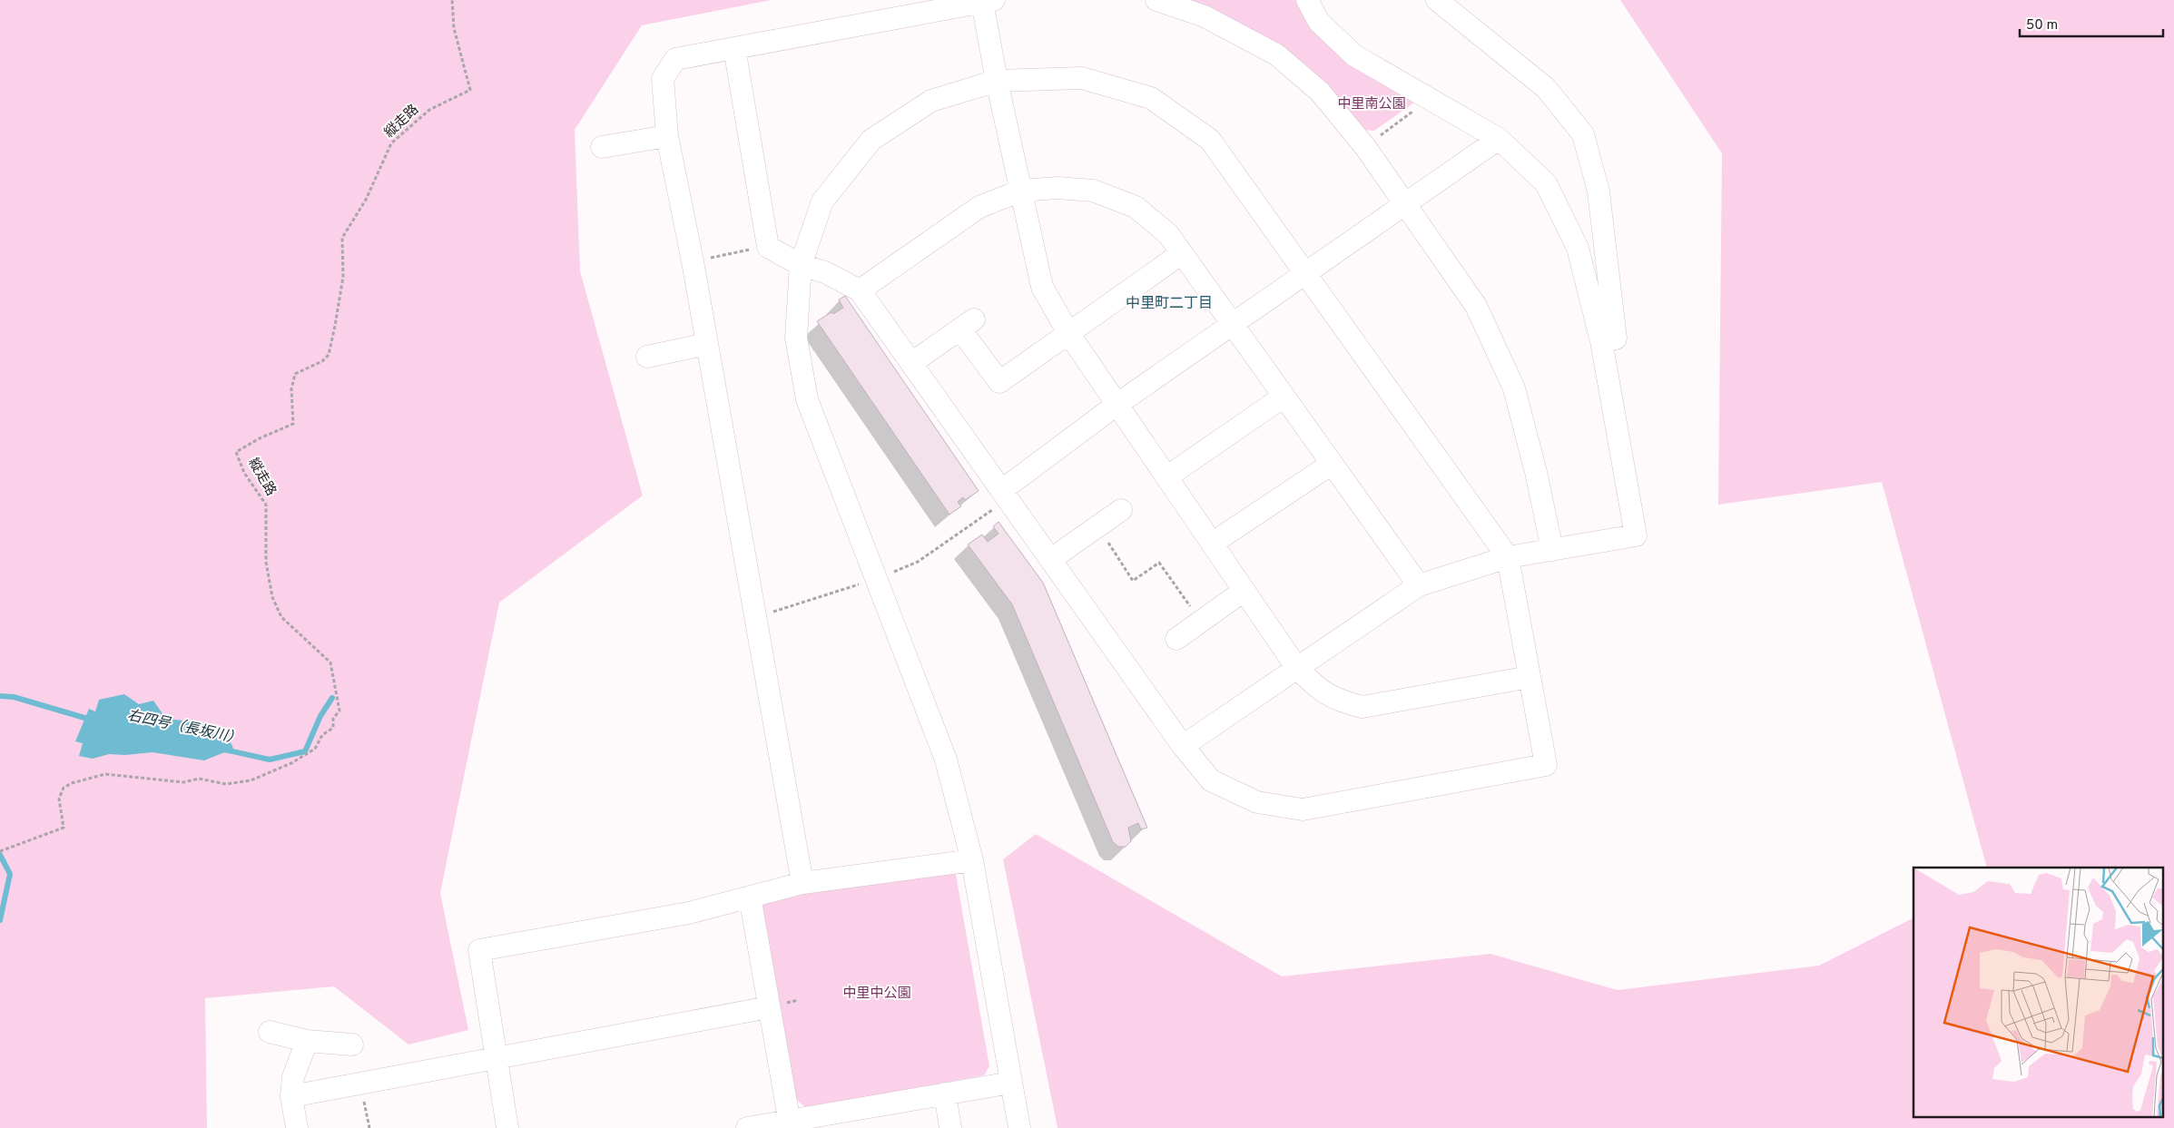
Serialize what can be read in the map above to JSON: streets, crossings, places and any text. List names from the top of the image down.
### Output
{
  "streets": {
    "path": ["縦走路"]
  },
  "districts": ["中里町二丁目"],
  "water": ["右四号（長坂川）"],
  "parks": ["中里南公園", "中里中公園"],
  "scale_bar": "50 m"
}
